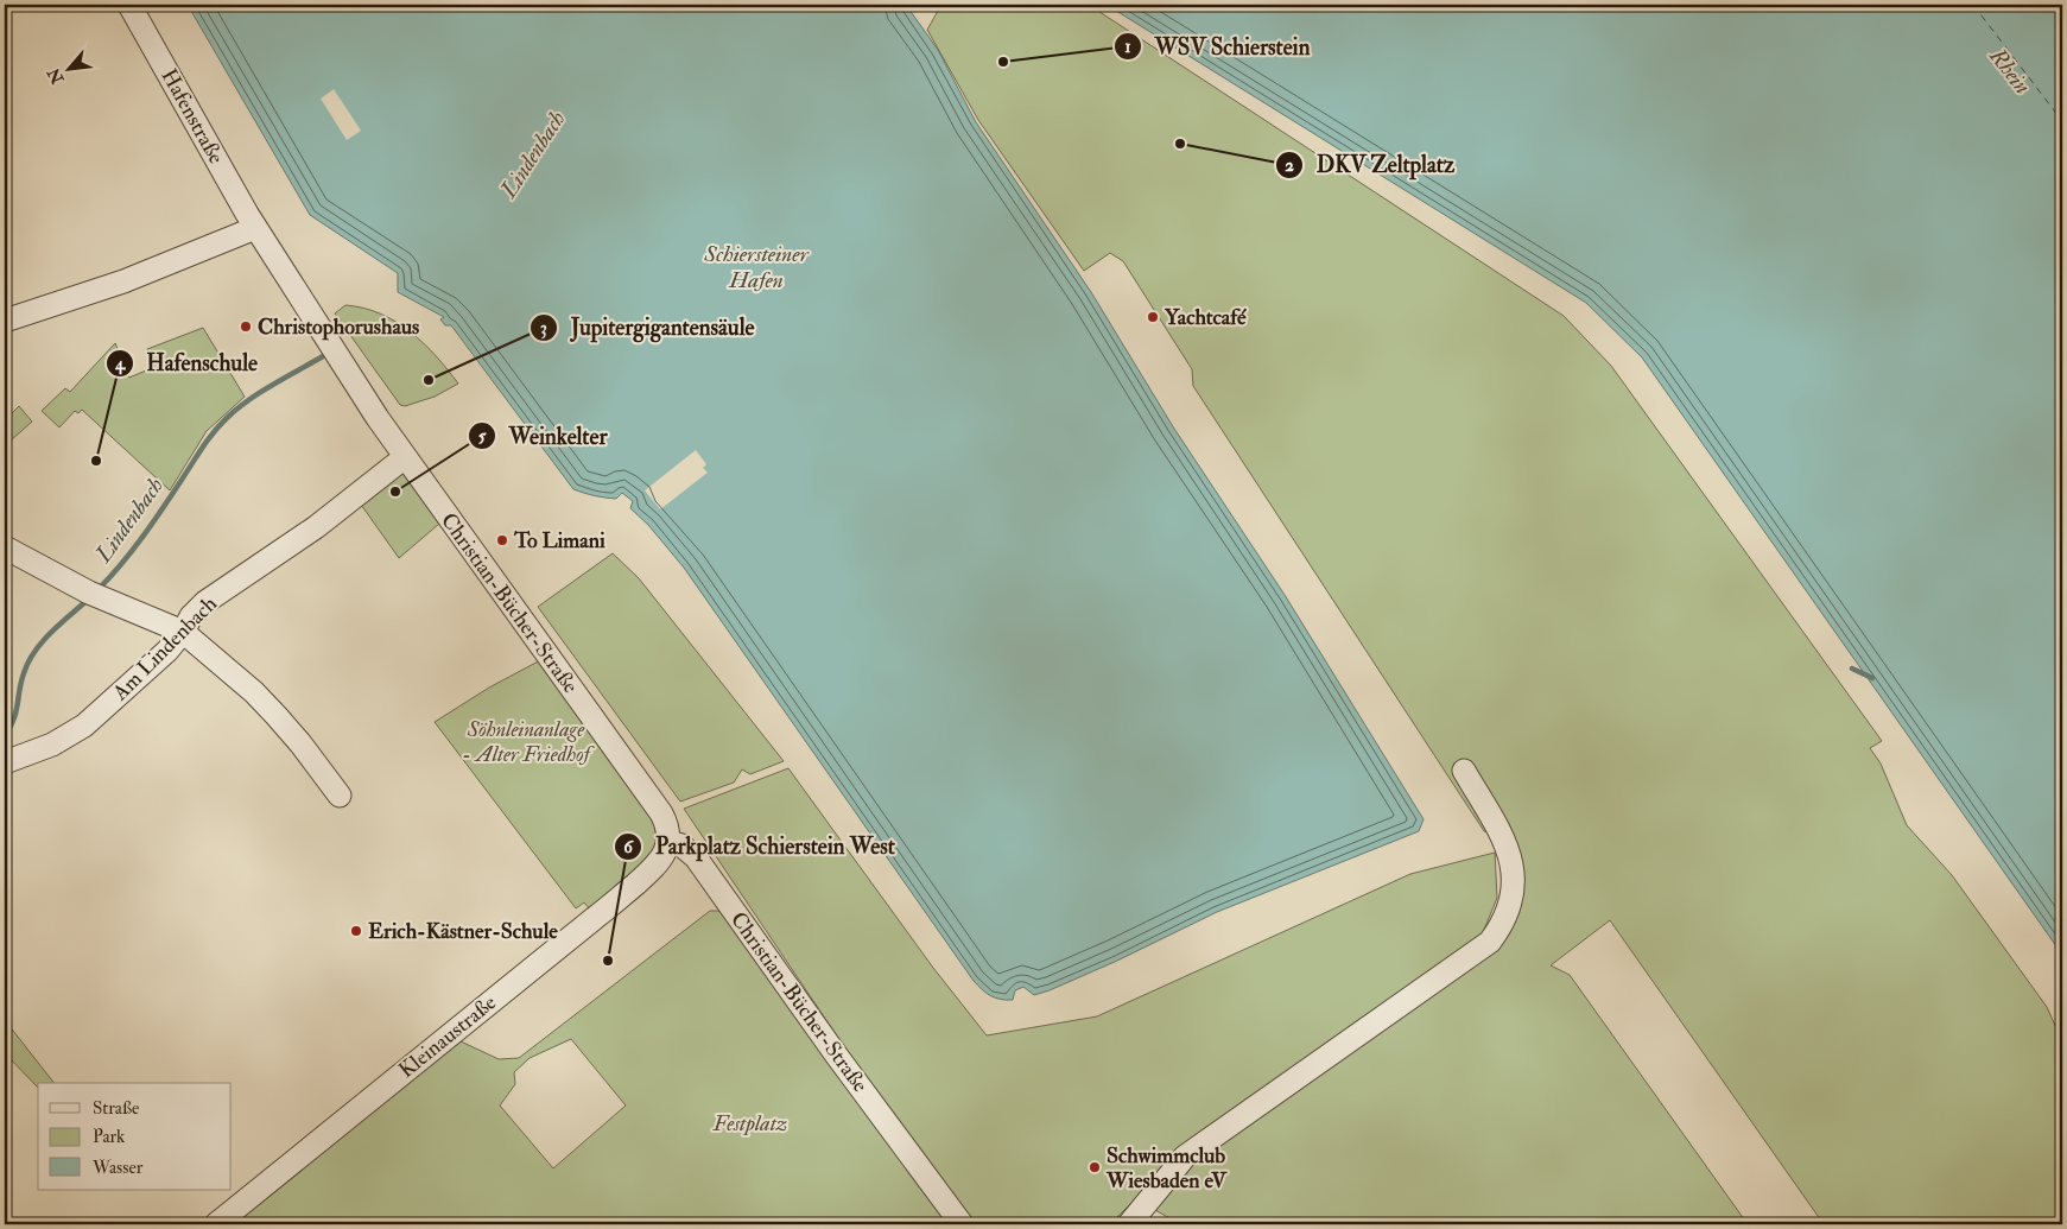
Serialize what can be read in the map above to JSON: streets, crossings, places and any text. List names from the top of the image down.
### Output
{
  "streets": {
    "street": [
      "Hafenstraße",
      "Christian-Bücher-Straße",
      "Am Lindenbach",
      "Kleinaustraße"
    ]
  },
  "crossings": [
    ["Hafenstraße", "Christian-Bücher-Straße"],
    ["Christian-Bücher-Straße", "Am Lindenbach"],
    ["Christian-Bücher-Straße", "Kleinaustraße"]
  ],
  "water": ["Rhein", "Lindenbach", "Schiersteiner Hafen"],
  "parks": ["Söhnleinanlage - Alter Friedhof", "Festplatz"],
  "places": [
    "WSV Schierstein",
    "DKV Zeltplatz",
    "Yachtcafé",
    "Christophorushaus",
    "Jupitergigantensäule",
    "Hafenschule",
    "Weinkelter",
    "To Limani",
    "Erich-Kästner-Schule",
    "Parkplatz Schierstein West",
    "Schwimmclub Wiesbaden eV"
  ],
  "legend": ["Straße", "Park", "Wasser"],
  "north": "bottom left"
}
